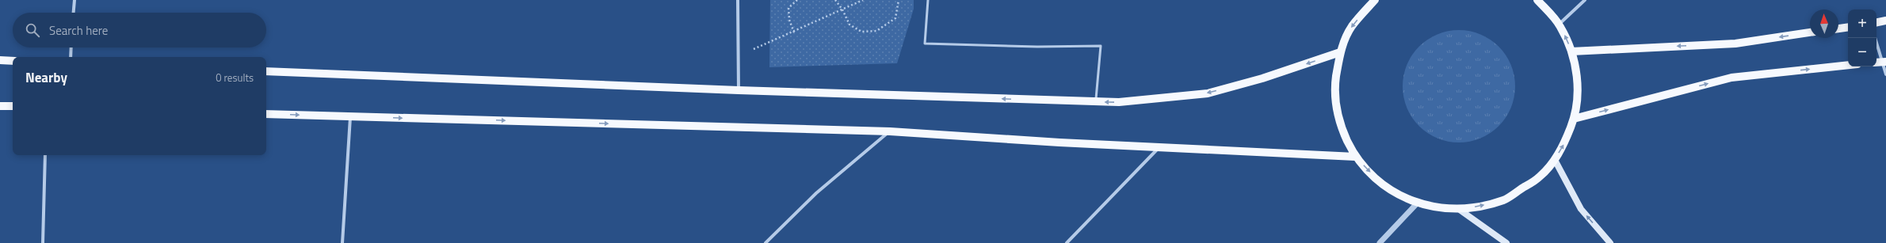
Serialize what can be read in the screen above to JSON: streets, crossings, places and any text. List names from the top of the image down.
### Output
{
  "north": "top",
  "page": {
    "map_buttons": ["+", "−"],
    "search": "Search here",
    "heading": ["Nearby", "0 results"]
  }
}
